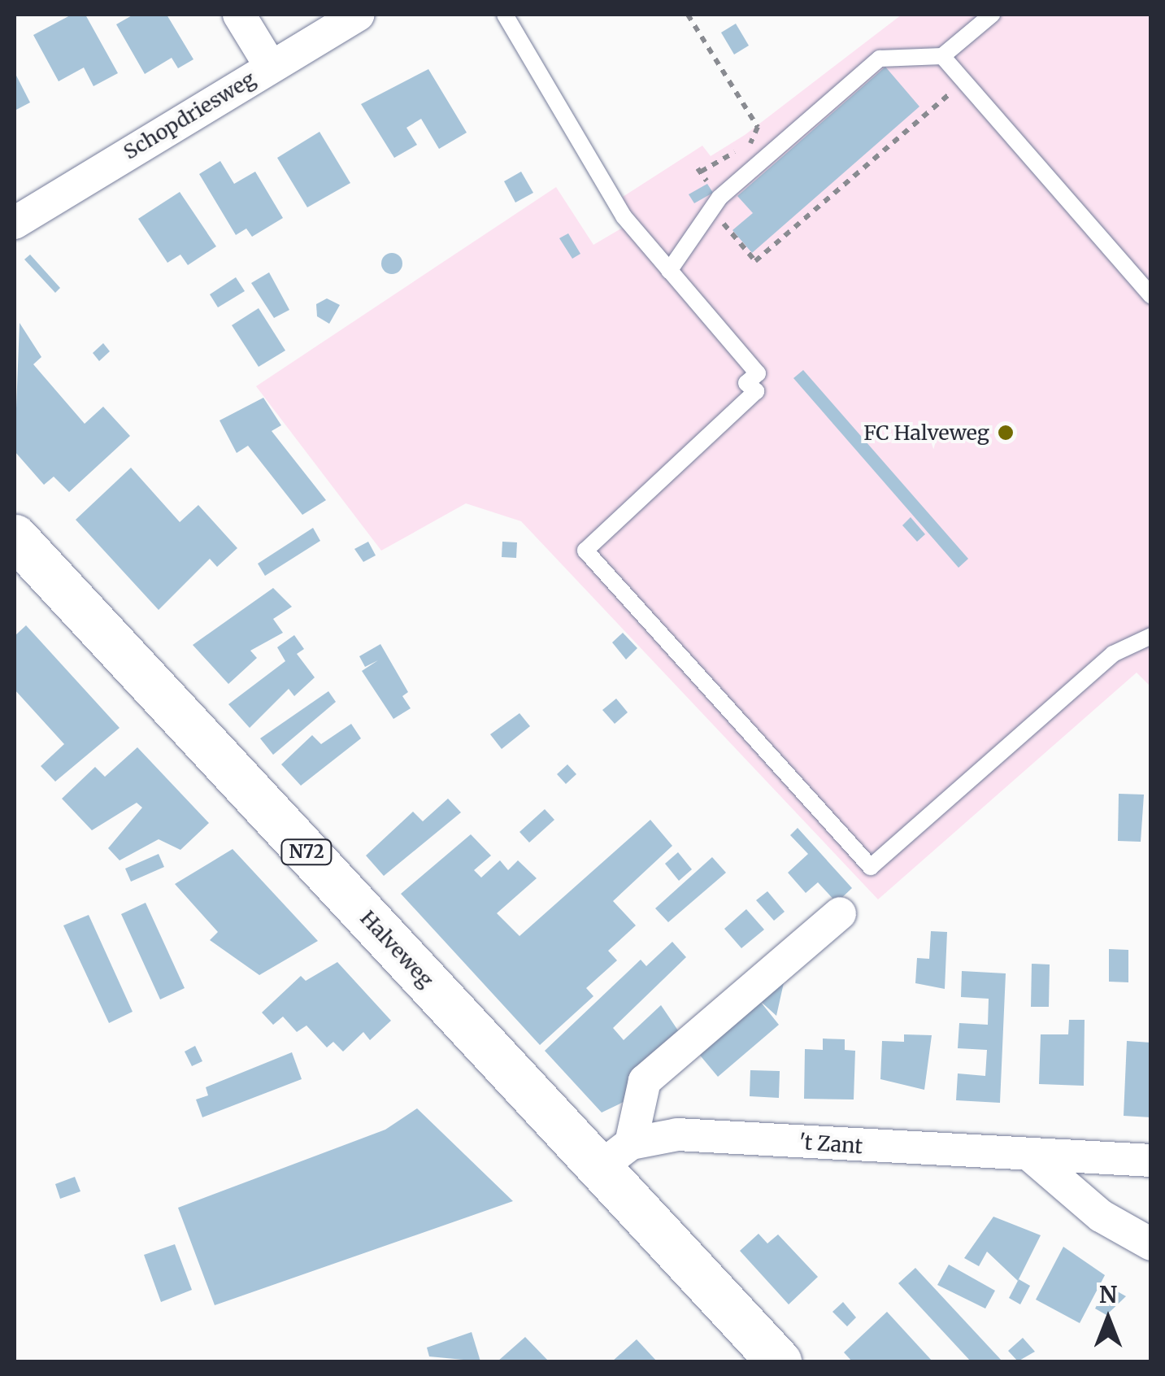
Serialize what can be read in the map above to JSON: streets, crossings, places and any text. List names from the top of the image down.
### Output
{
  "streets": {
    "main road": ["N72", "Halveweg"],
    "street": ["Schopdriesweg", "'t Zant"]
  },
  "crossings": [
    ["Halveweg", "'t Zant"]
  ],
  "places": ["FC Halveweg"],
  "north": "top"
}
